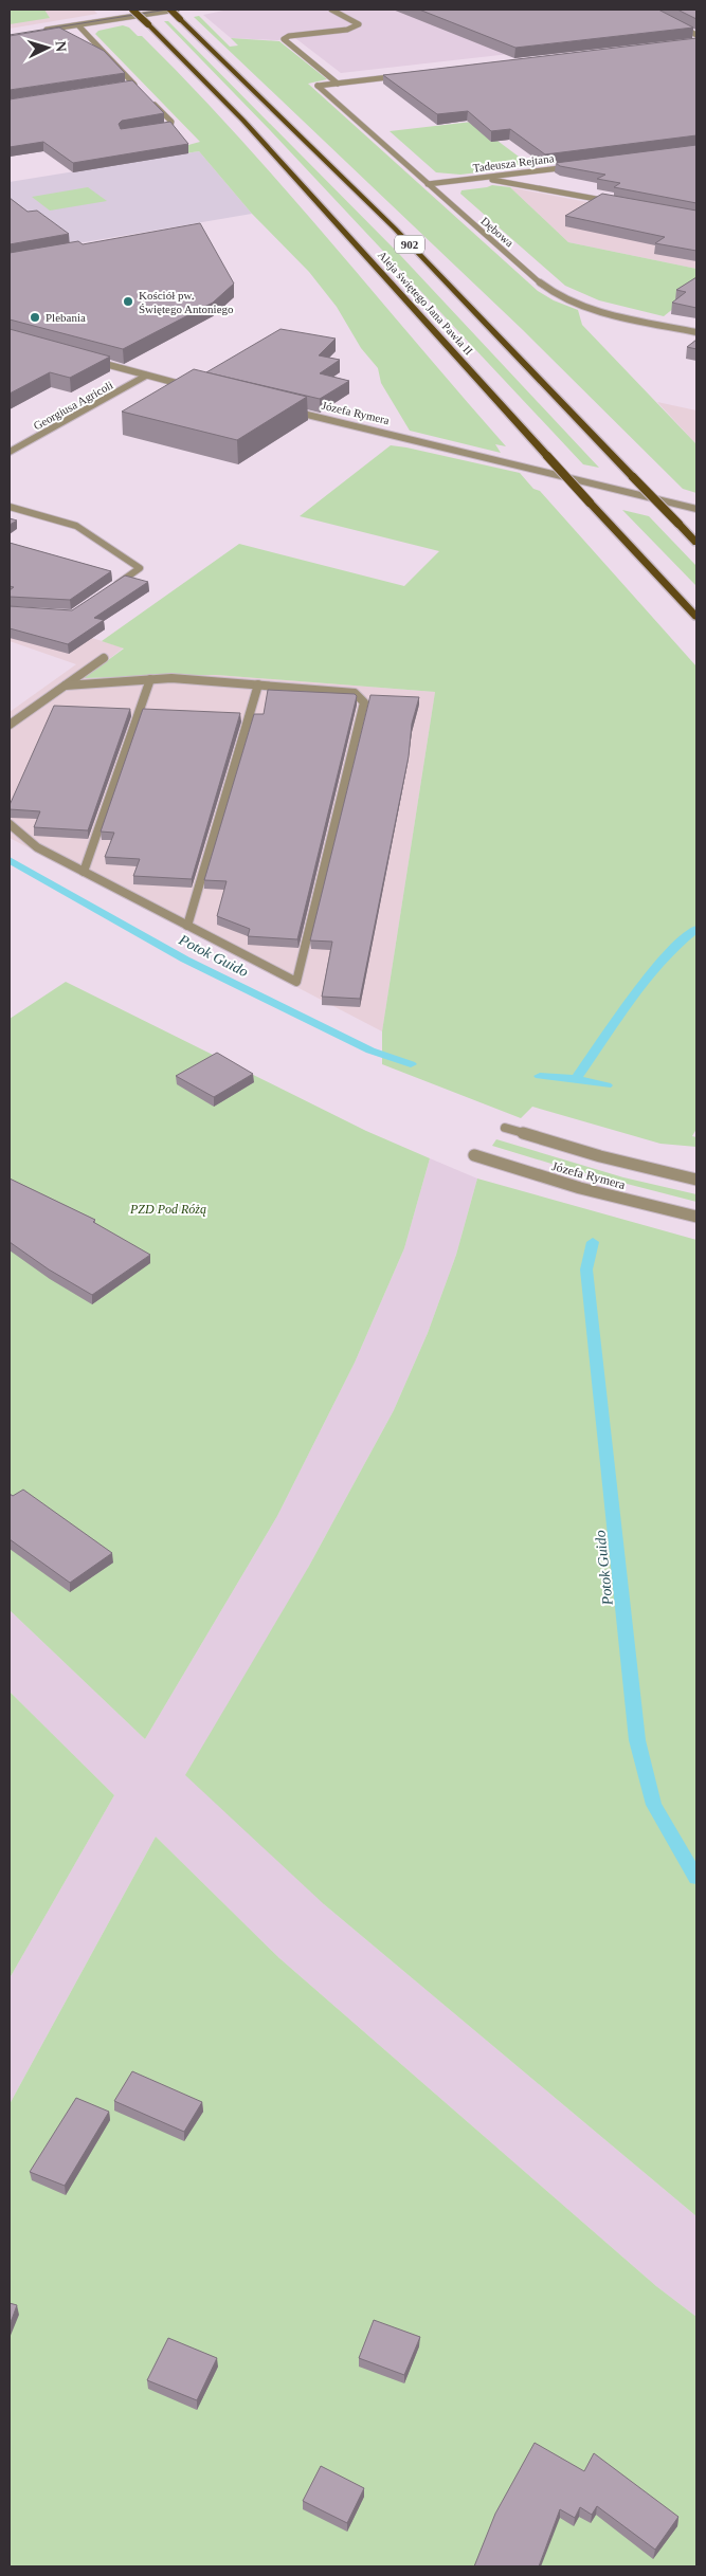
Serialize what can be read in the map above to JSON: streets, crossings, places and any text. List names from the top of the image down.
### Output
{
  "streets": {
    "main road": ["902", "Aleja świętego Jana Pawła II"],
    "street": [
      "Tadeusza Rejtana",
      "Dębowa",
      "Georgiusa Agricoli",
      "Józefa Rymera"
    ]
  },
  "crossings": [
    ["Tadeusza Rejtana", "Dębowa"]
  ],
  "water": ["Potok Guido"],
  "parks": ["PZD Pod Różą"],
  "places": ["Kościół pw. Świętego Antoniego", "Plebania"],
  "north": "right"
}
